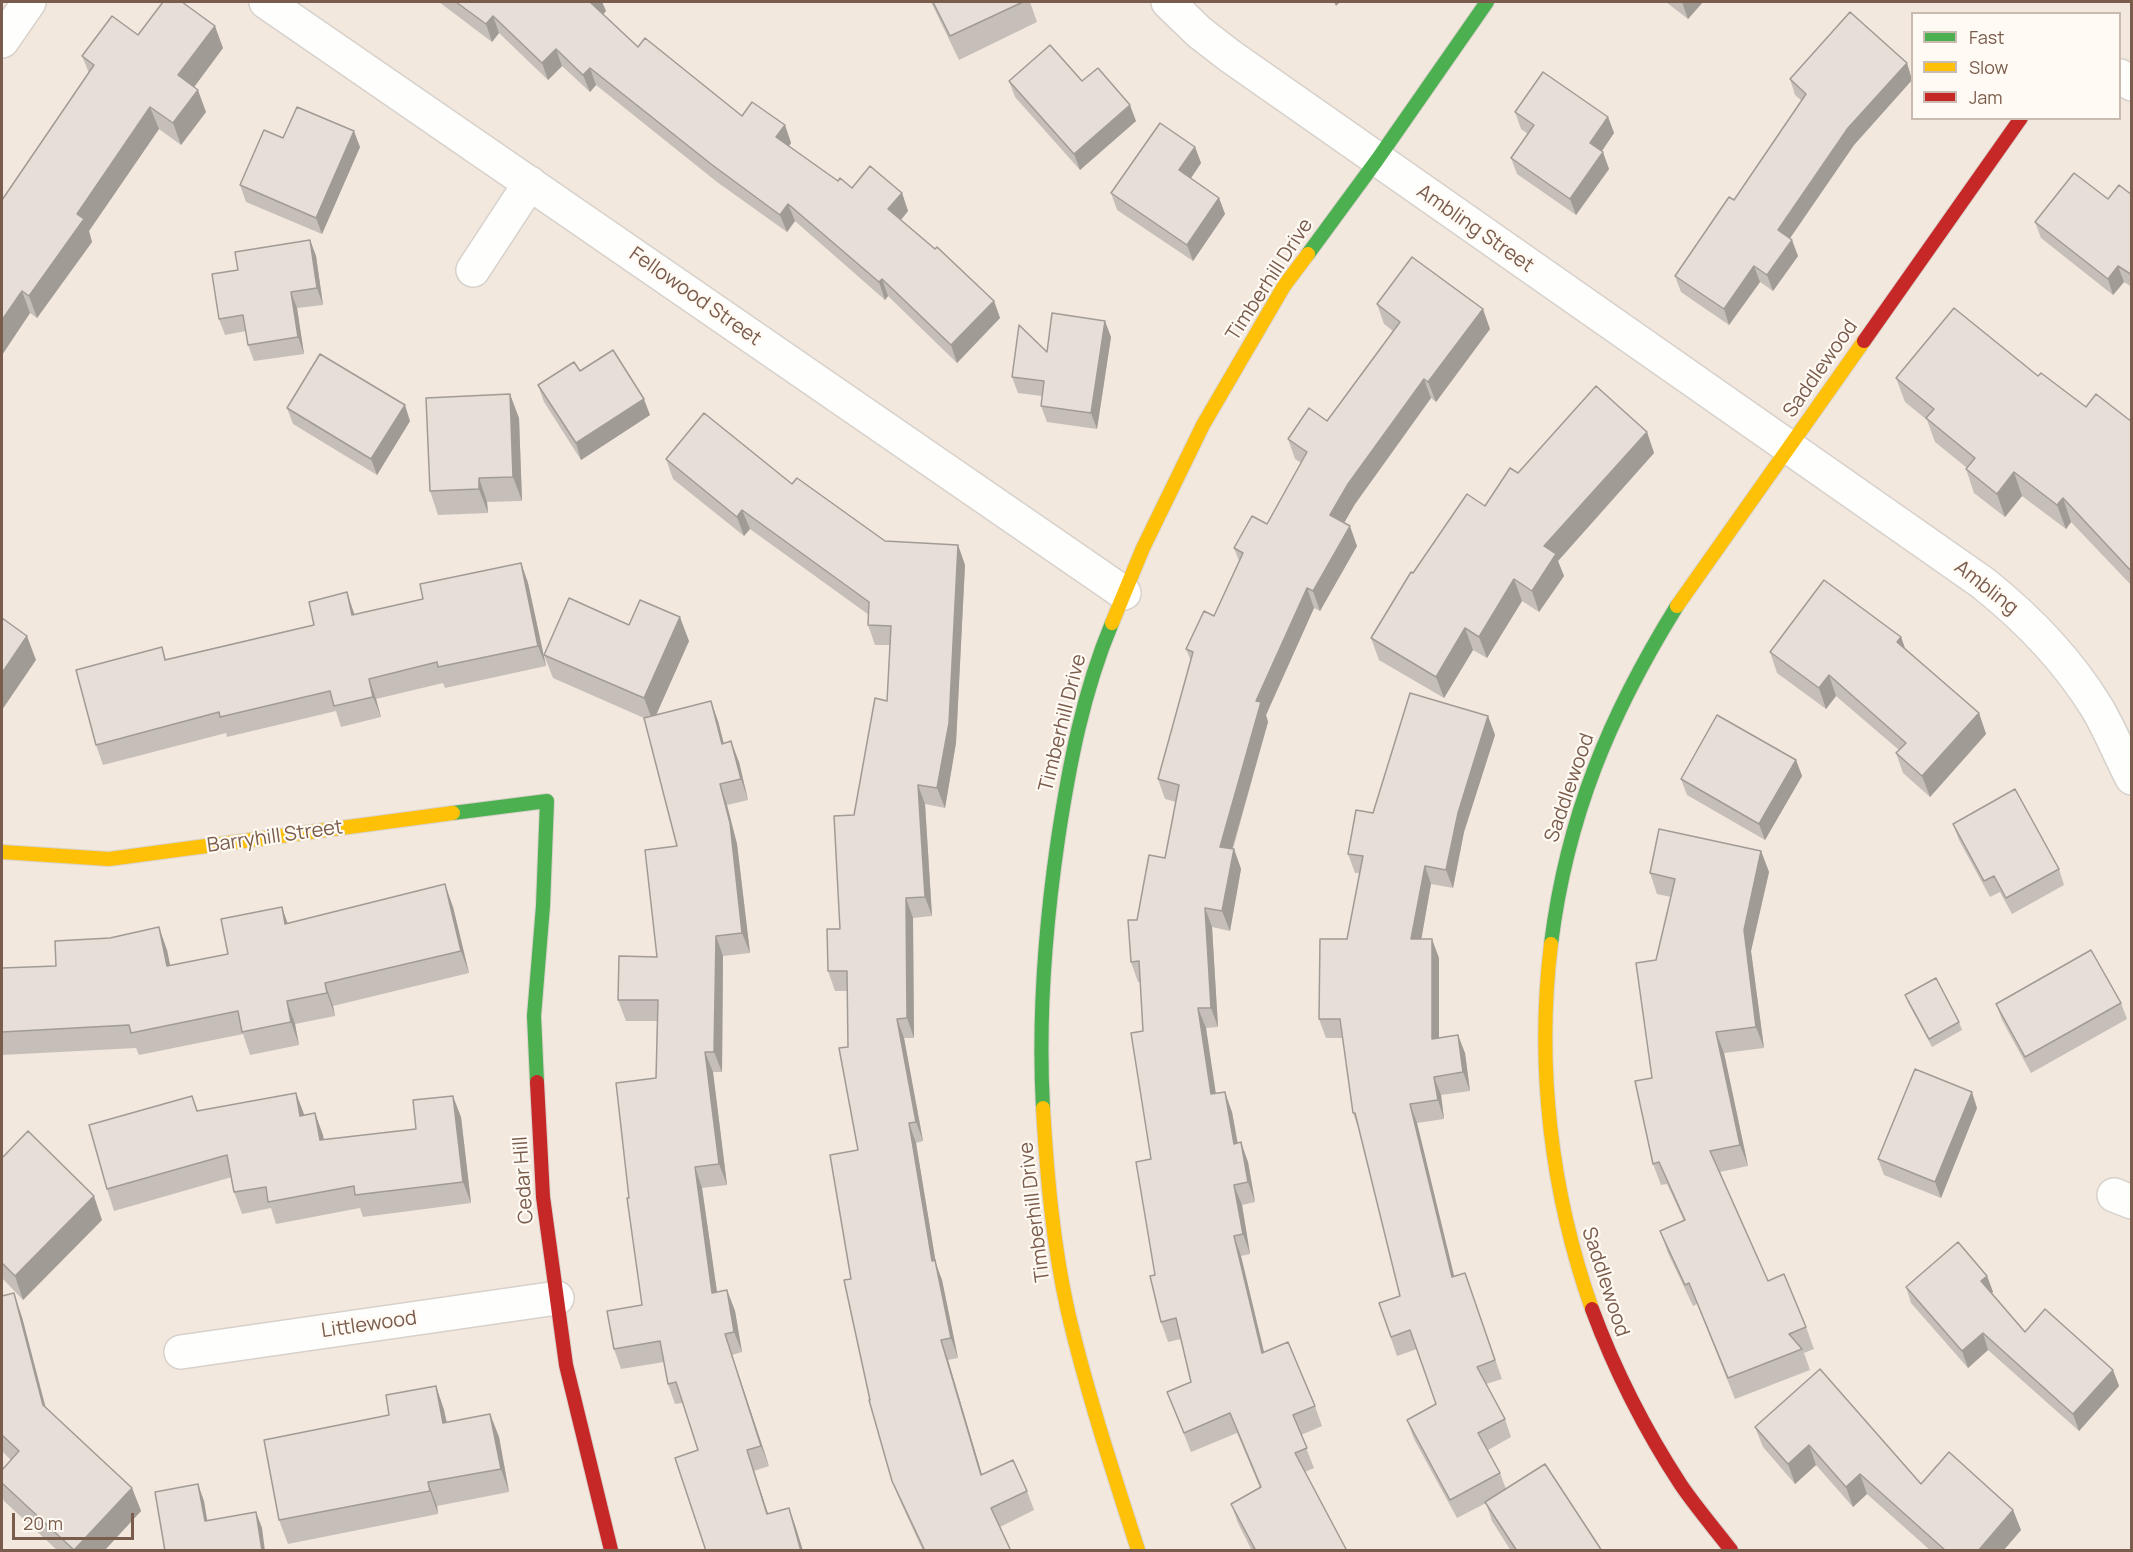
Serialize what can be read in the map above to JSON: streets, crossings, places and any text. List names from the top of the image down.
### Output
{
  "streets": {
    "street": [
      "Ambling Street",
      "Timberhill Drive",
      "Fellowood Street",
      "Saddlewood",
      "Ambling",
      "Barryhill Street",
      "Cedar Hill",
      "Littlewood"
    ]
  },
  "crossings": [
    ["Ambling Street", "Timberhill Drive"],
    ["Ambling Street", "Saddlewood"],
    ["Ambling Street", "Ambling"],
    ["Timberhill Drive", "Fellowood Street"],
    ["Saddlewood", "Ambling"],
    ["Barryhill Street", "Cedar Hill"],
    ["Cedar Hill", "Littlewood"]
  ],
  "legend": ["Fast", "Slow", "Jam"],
  "scale_bar": "20 m"
}
